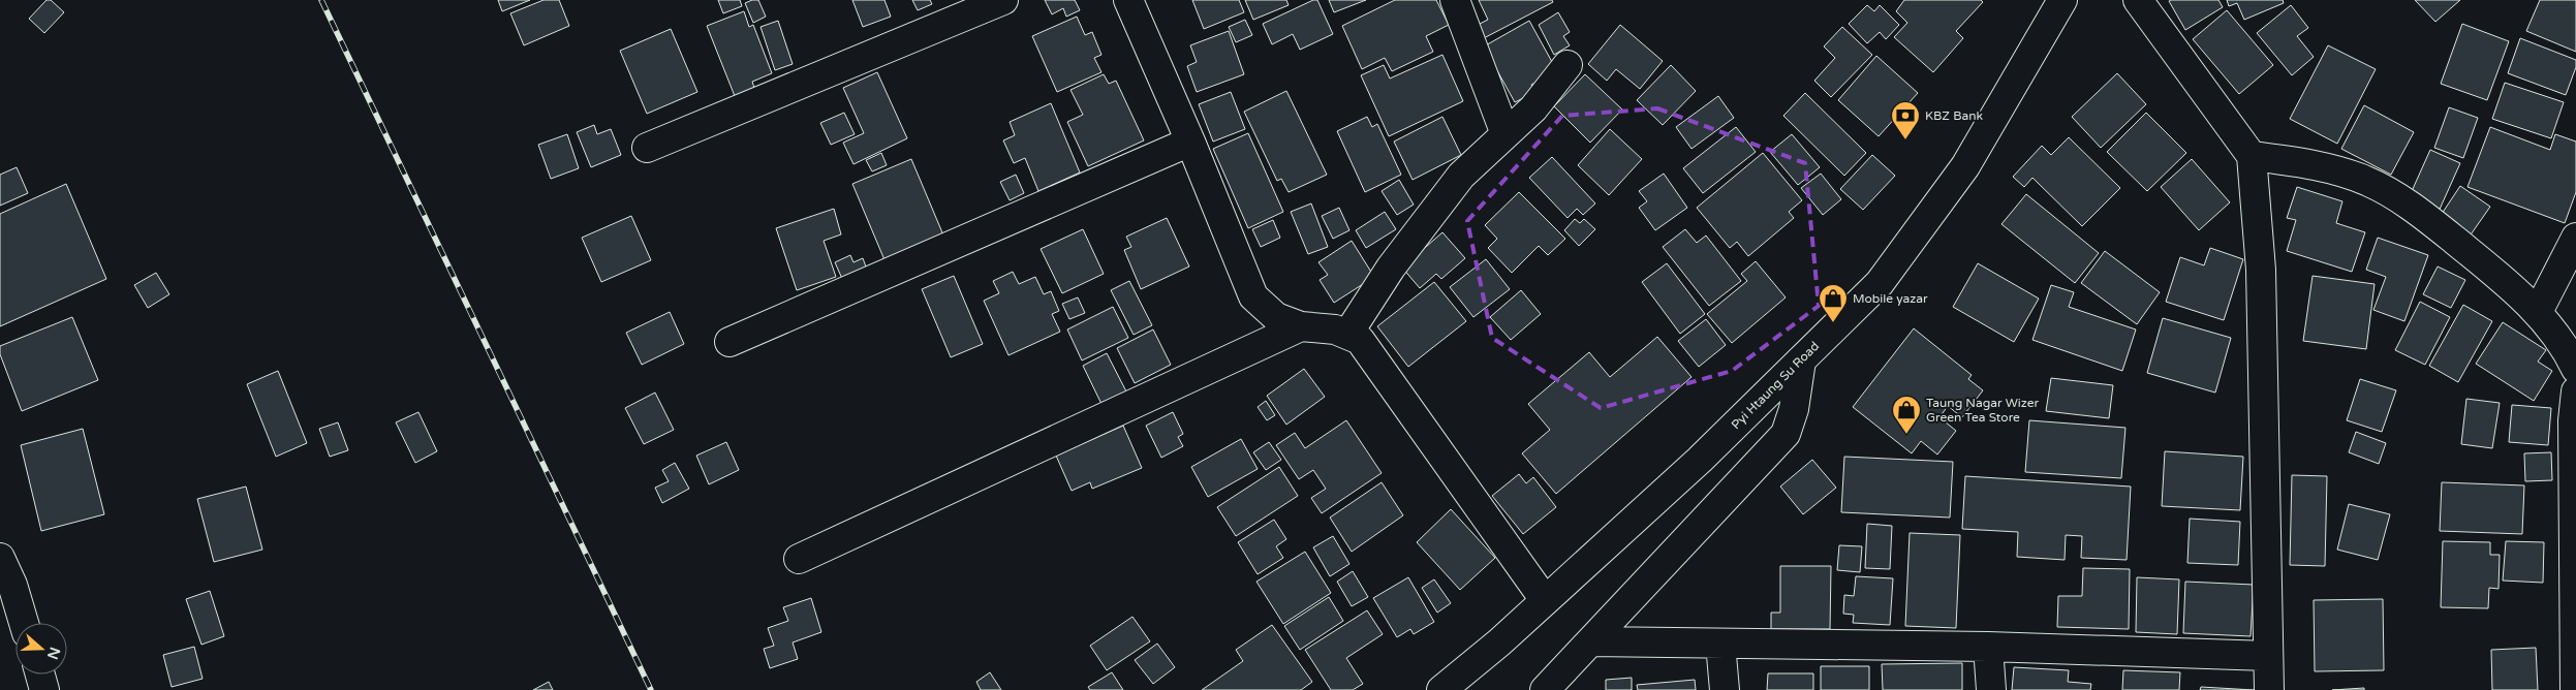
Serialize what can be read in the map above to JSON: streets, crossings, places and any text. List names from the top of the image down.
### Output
{
  "streets": {
    "main road": ["Pyi Htaung Su Road"]
  },
  "places": {
    "bank": ["KBZ Bank"],
    "shop": ["Mobile yazar", "Taung Nagar Wizer Green Tea Store"]
  },
  "north": "right"
}
